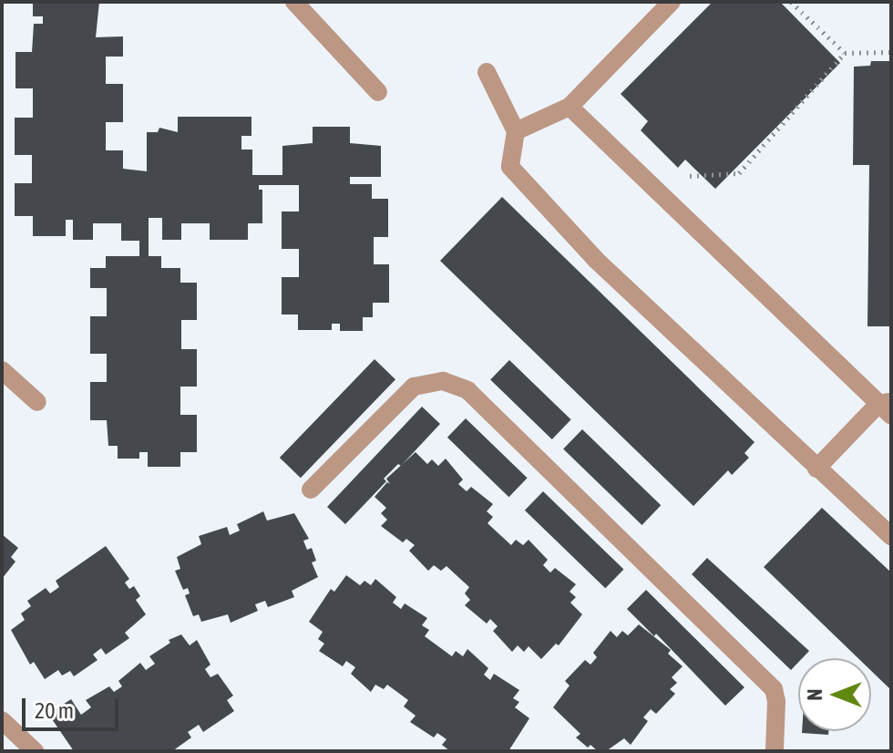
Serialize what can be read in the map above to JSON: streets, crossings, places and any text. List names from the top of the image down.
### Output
{
  "scale_bar": "20 m",
  "north": "left"
}
